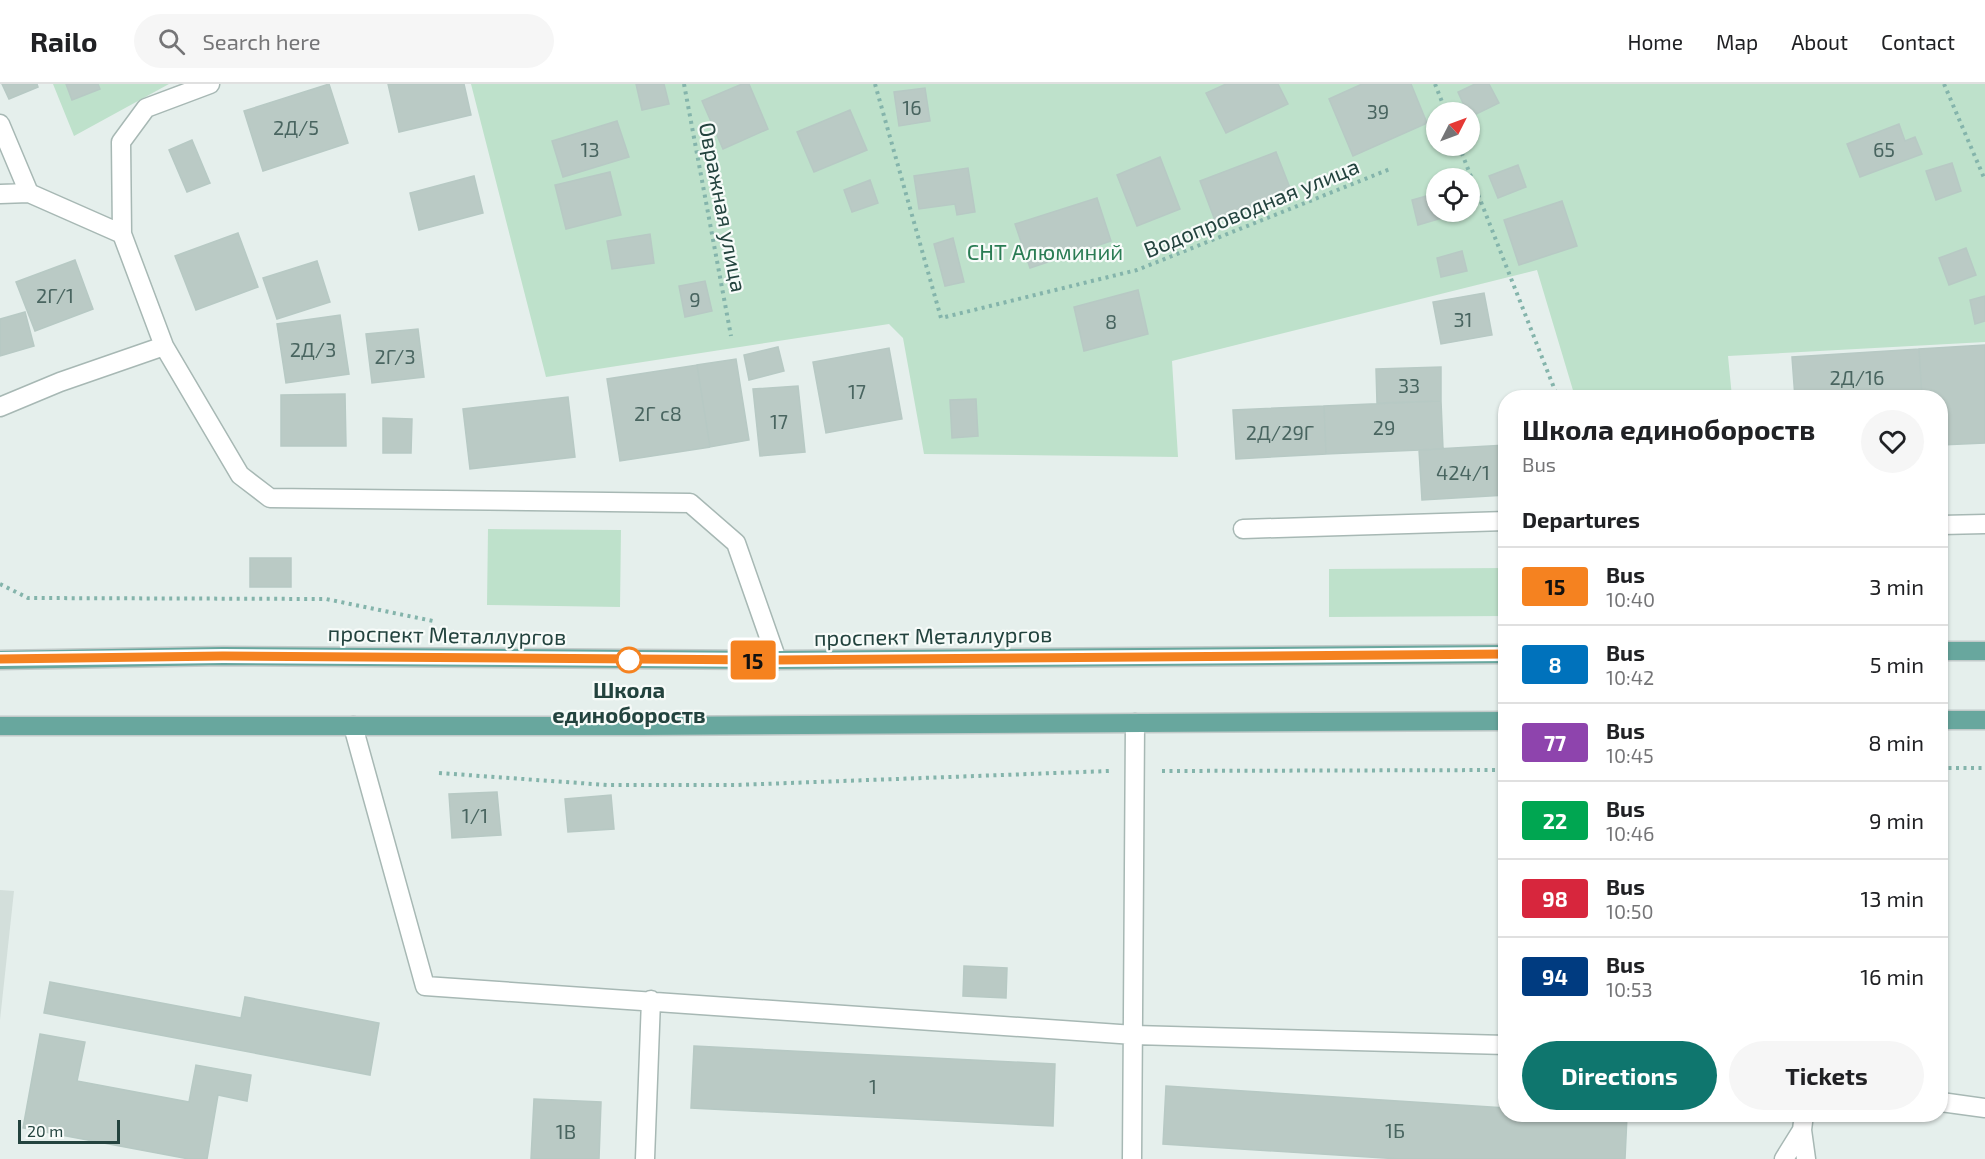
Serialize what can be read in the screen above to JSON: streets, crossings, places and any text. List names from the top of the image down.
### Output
{
  "streets": {
    "main road": ["проспект Металлургов"],
    "path": ["Овражная улица", "Водопроводная улица"]
  },
  "parks": ["СНТ Алюминий"],
  "places": ["Школа единобороств"],
  "lines": ["bus line 15"],
  "house_numbers": [
    "16",
    "39",
    "2Д/5",
    "13",
    "65",
    "2Г/1",
    "9",
    "31",
    "8",
    "2Д/3",
    "2Г/3",
    "2Д/16",
    "33",
    "17",
    "2Г с8",
    "17",
    "29",
    "2Д/29Г",
    "424/1",
    "1/1",
    "1",
    "1Б",
    "1В"
  ],
  "scale_bar": "20 m",
  "north": "top right",
  "page": {
    "header": "Railo",
    "search": "Search here",
    "nav": [
      "Home",
      "Map",
      "About",
      "Contact"
    ],
    "on_map": "15",
    "heading": [
      ["Школа единобороств", "Bus"],
      "Departures"
    ],
    "list": [
      {
        "mark": "15",
        "name": "Bus",
        "note": "10:40",
        "value": "3 min"
      },
      {
        "mark": "8",
        "name": "Bus",
        "note": "10:42",
        "value": "5 min"
      },
      {
        "mark": "77",
        "name": "Bus",
        "note": "10:45",
        "value": "8 min"
      },
      {
        "mark": "22",
        "name": "Bus",
        "note": "10:46",
        "value": "9 min"
      },
      {
        "mark": "98",
        "name": "Bus",
        "note": "10:50",
        "value": "13 min"
      },
      {
        "mark": "94",
        "name": "Bus",
        "note": "10:53",
        "value": "16 min"
      }
    ],
    "buttons": ["Directions", "Tickets"],
    "scale": "20 m"
  }
}
